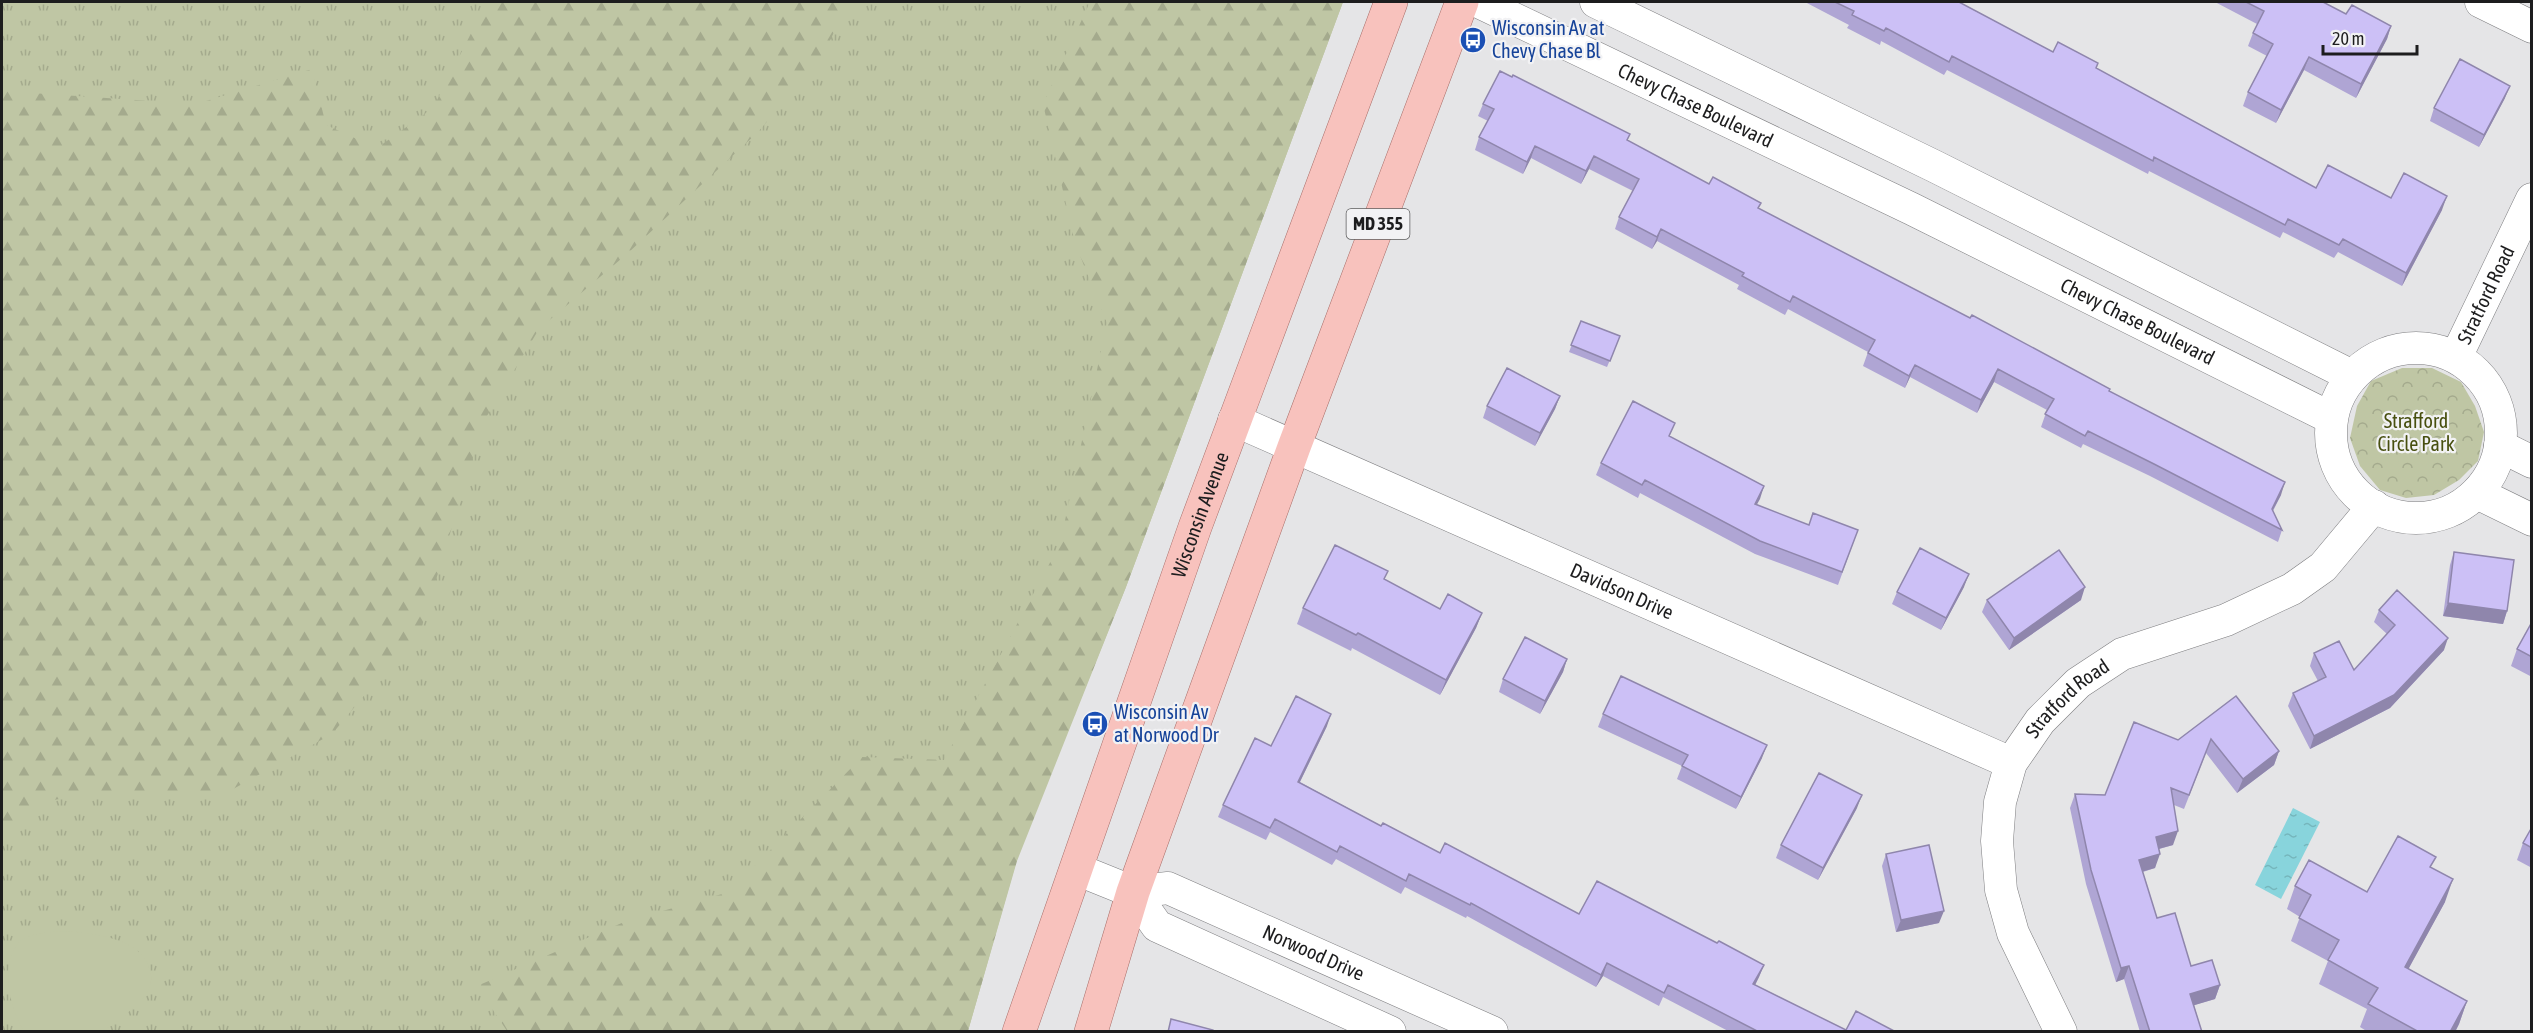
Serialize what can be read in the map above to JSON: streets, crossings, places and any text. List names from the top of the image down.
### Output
{
  "streets": {
    "main road": ["MD 355", "Wisconsin Avenue"],
    "street": [
      "Chevy Chase Boulevard",
      "Stratford Road",
      "Davidson Drive",
      "Norwood Drive"
    ]
  },
  "crossings": [
    ["Chevy Chase Boulevard", "Stratford Road"],
    ["MD 355", "Davidson Drive"],
    ["MD 355", "Norwood Drive"],
    ["Stratford Road", "Davidson Drive"],
    ["Wisconsin Avenue", "Davidson Drive"],
    ["Wisconsin Avenue", "Norwood Drive"]
  ],
  "parks": ["Strafford Circle Park"],
  "places": {
    "bus stop": ["Wisconsin Av at Chevy Chase Bl", "Wisconsin Av at Norwood Dr"]
  },
  "scale_bar": "20 m"
}
